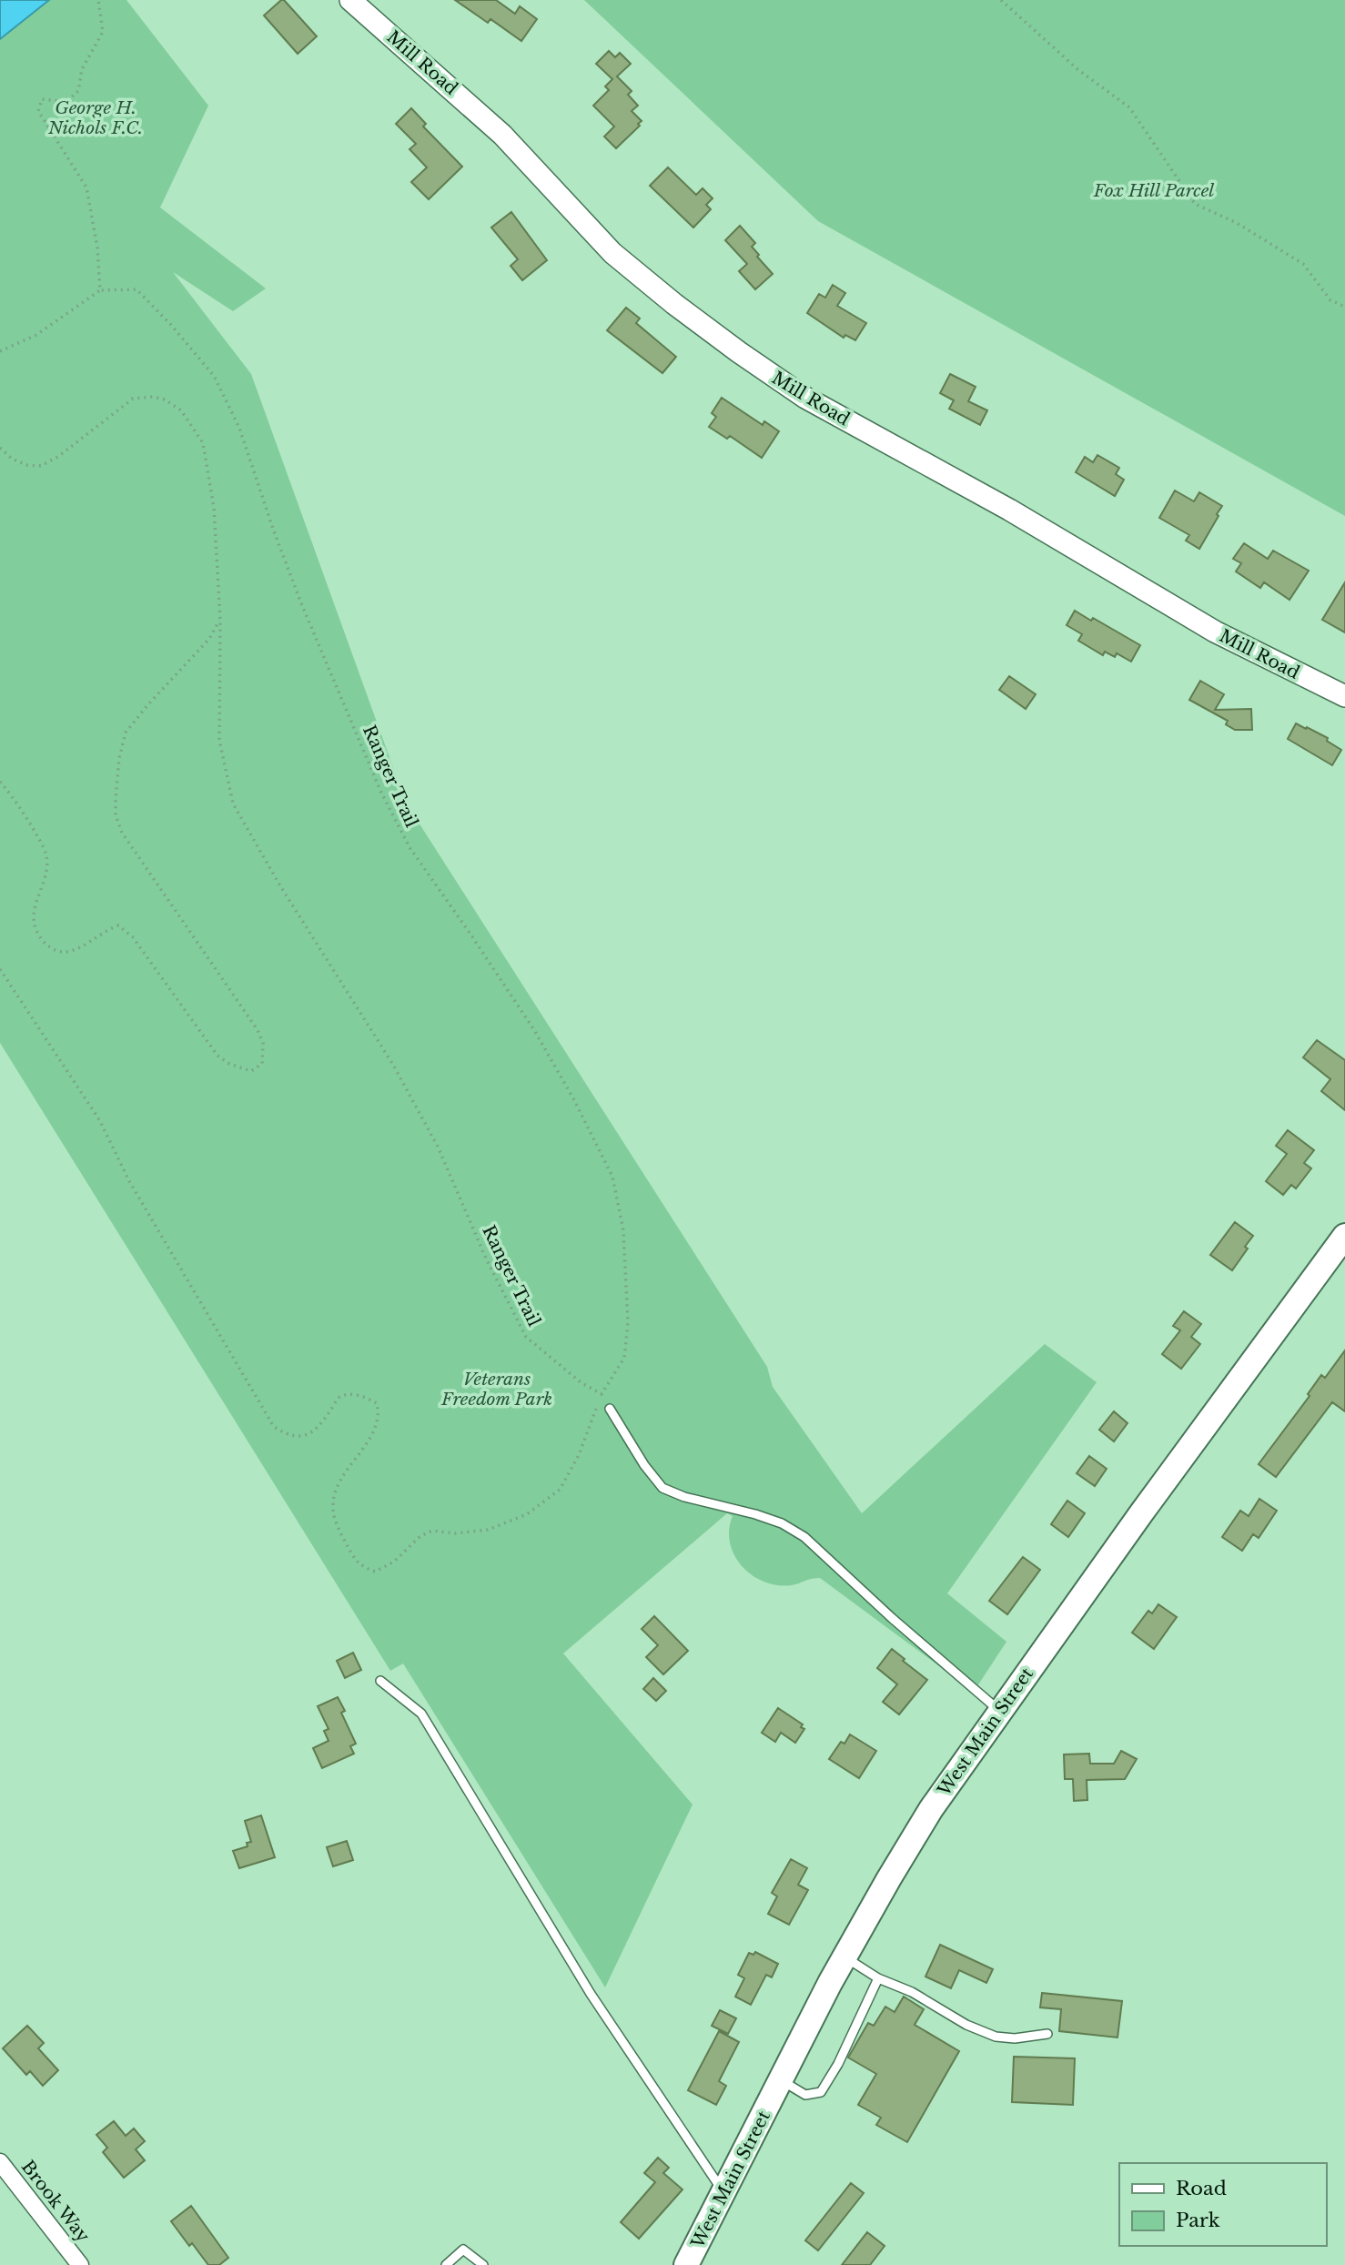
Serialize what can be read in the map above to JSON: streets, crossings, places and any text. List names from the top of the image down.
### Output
{
  "streets": {
    "main road": ["West Main Street"],
    "street": ["Mill Road", "Brook Way"],
    "path": ["Ranger Trail"]
  },
  "parks": ["George H. Nichols F.C.", "Fox Hill Parcel", "Veterans Freedom Park"],
  "legend": ["Road", "Park"]
}
